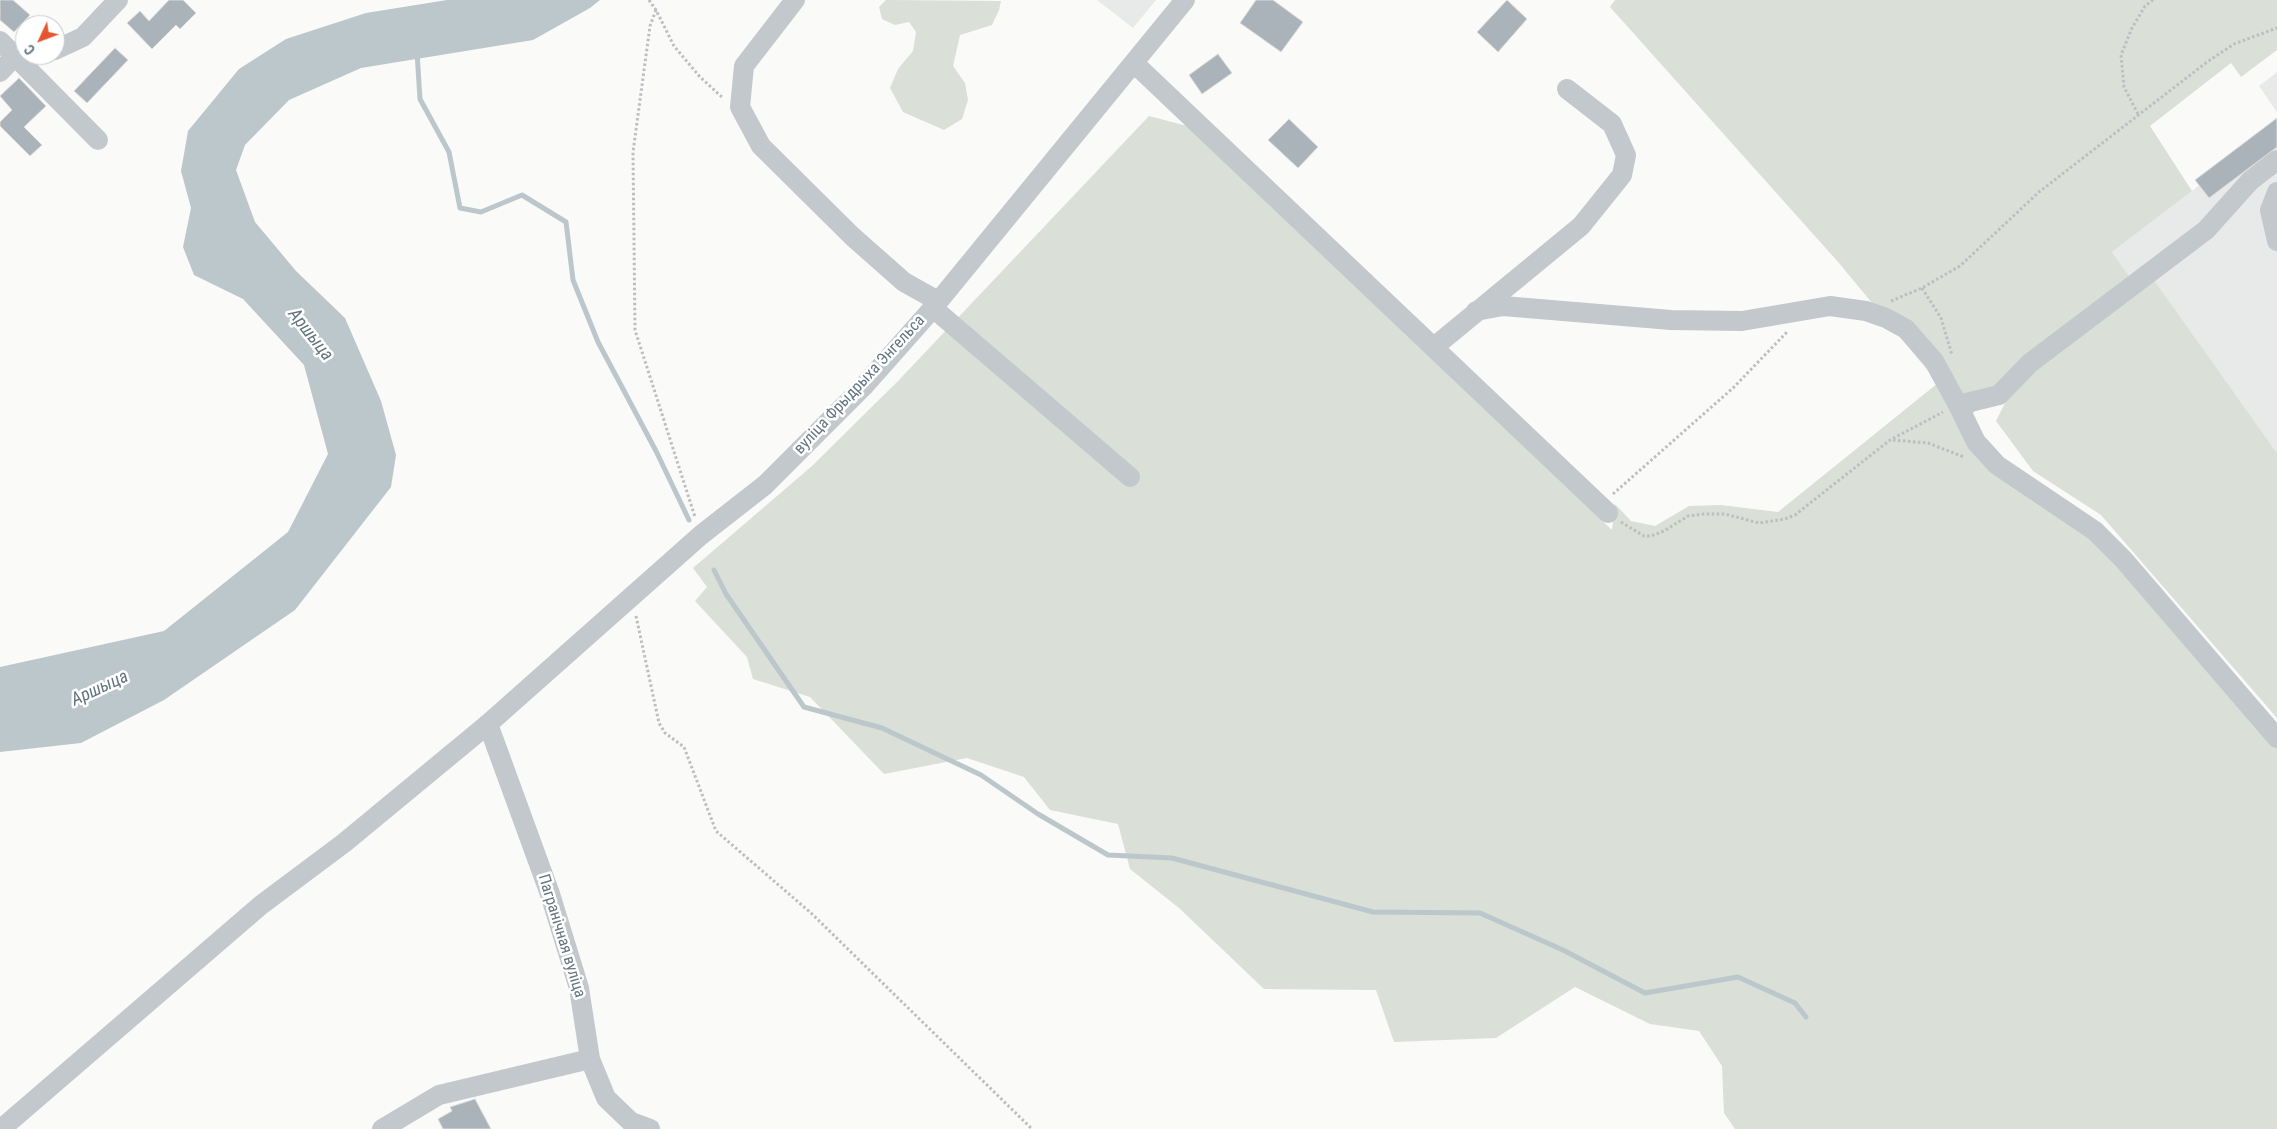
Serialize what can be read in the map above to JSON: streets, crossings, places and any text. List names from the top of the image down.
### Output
{
  "streets": {
    "street": ["вуліца Фрыдрыха Энгельса", "Пагранічная вуліца"]
  },
  "crossings": [
    ["вуліца Фрыдрыха Энгельса", "Пагранічная вуліца"]
  ],
  "water": ["Аршыца"],
  "north": "bottom left"
}
